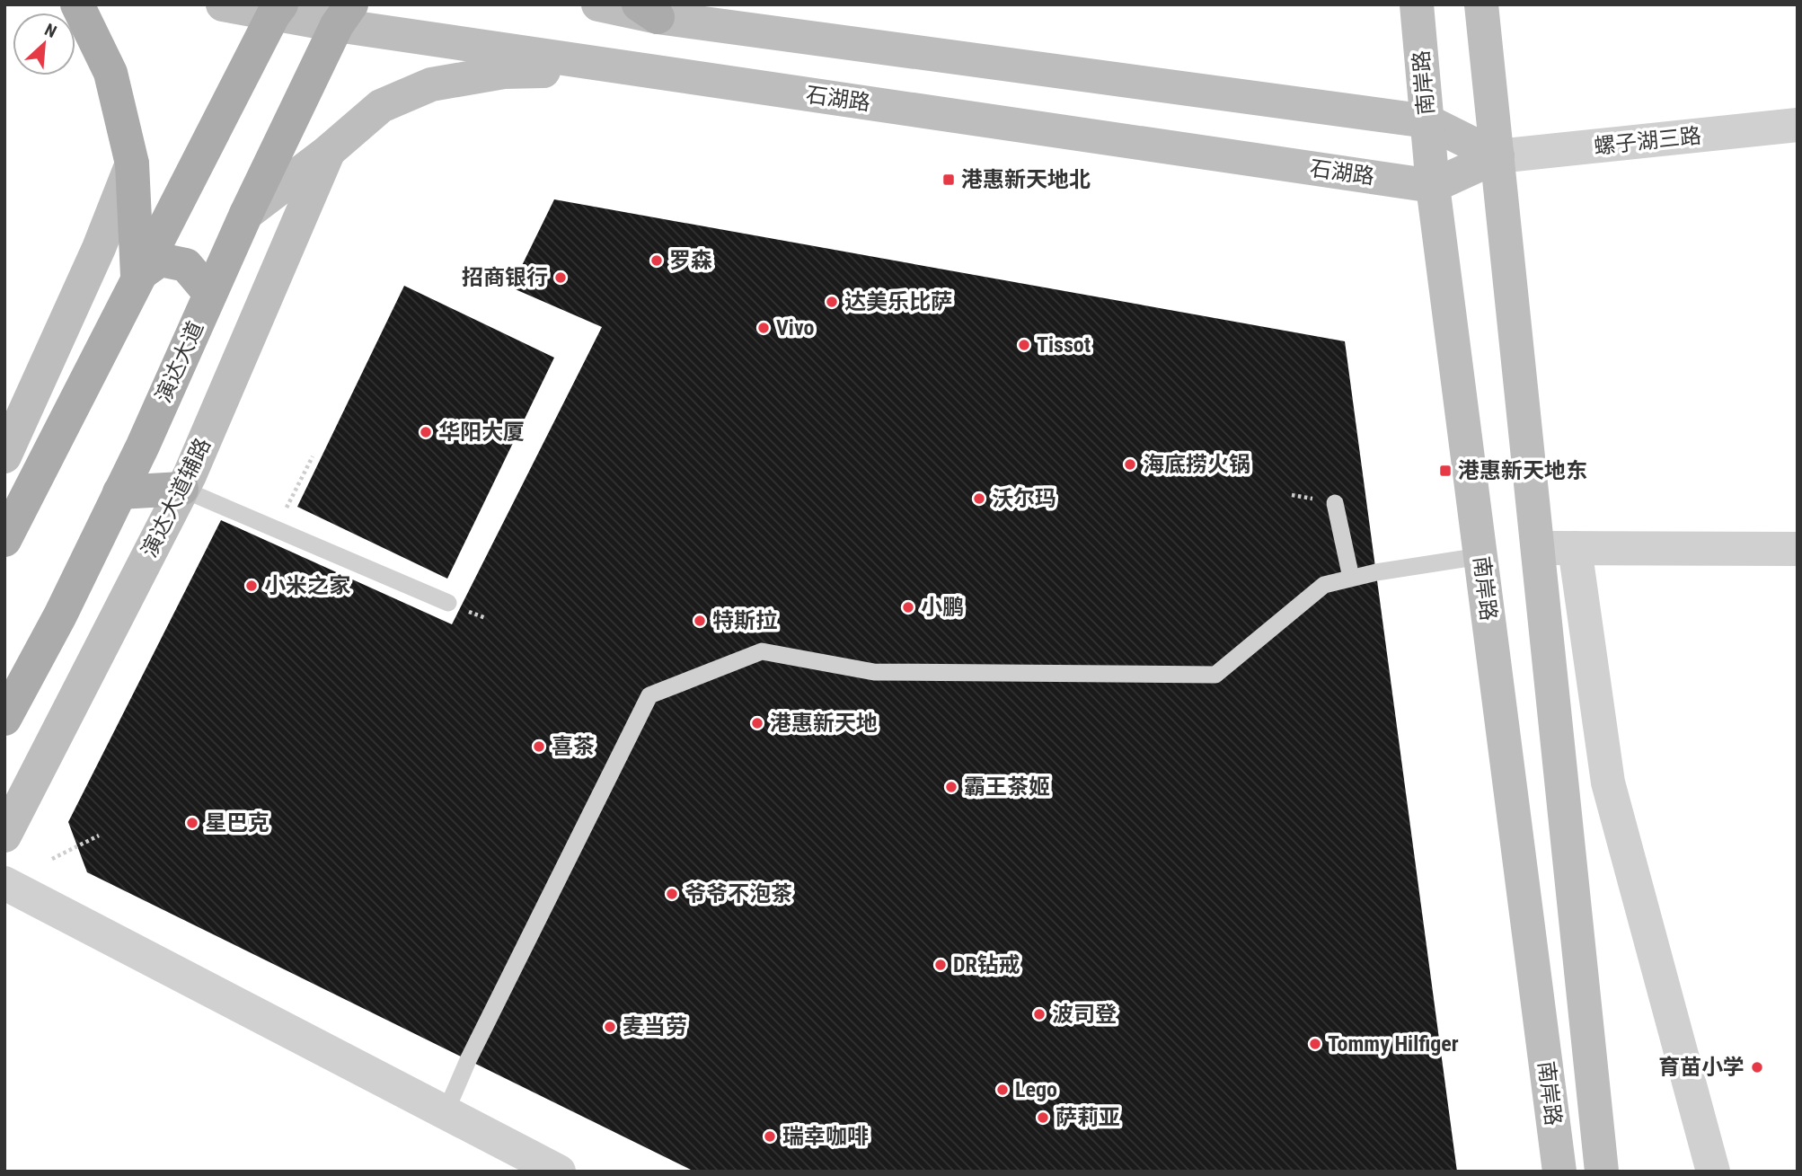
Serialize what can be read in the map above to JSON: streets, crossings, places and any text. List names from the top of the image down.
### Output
{
  "streets": {
    "main road": [
      "南岸路",
      "石湖路",
      "演达大道",
      "演达大道辅路"
    ],
    "street": ["螺子湖三路"]
  },
  "crossings": [
    ["南岸路", "石湖路"],
    ["南岸路", "螺子湖三路"],
    ["石湖路", "演达大道"]
  ],
  "places": {
    "transit": ["港惠新天地北", "港惠新天地东"],
    "other": [
      "罗森",
      "招商银行",
      "达美乐比萨",
      "Vivo",
      "Tissot",
      "华阳大厦",
      "海底捞火锅",
      "沃尔玛",
      "小米之家",
      "小鹏",
      "特斯拉",
      "港惠新天地",
      "喜茶",
      "霸王茶姬",
      "星巴克",
      "爷爷不泡茶",
      "DR钻戒",
      "波司登",
      "麦当劳",
      "Tommy Hilfiger",
      "育苗小学",
      "Lego",
      "萨莉亚",
      "瑞幸咖啡"
    ]
  },
  "north": "top right"
}
